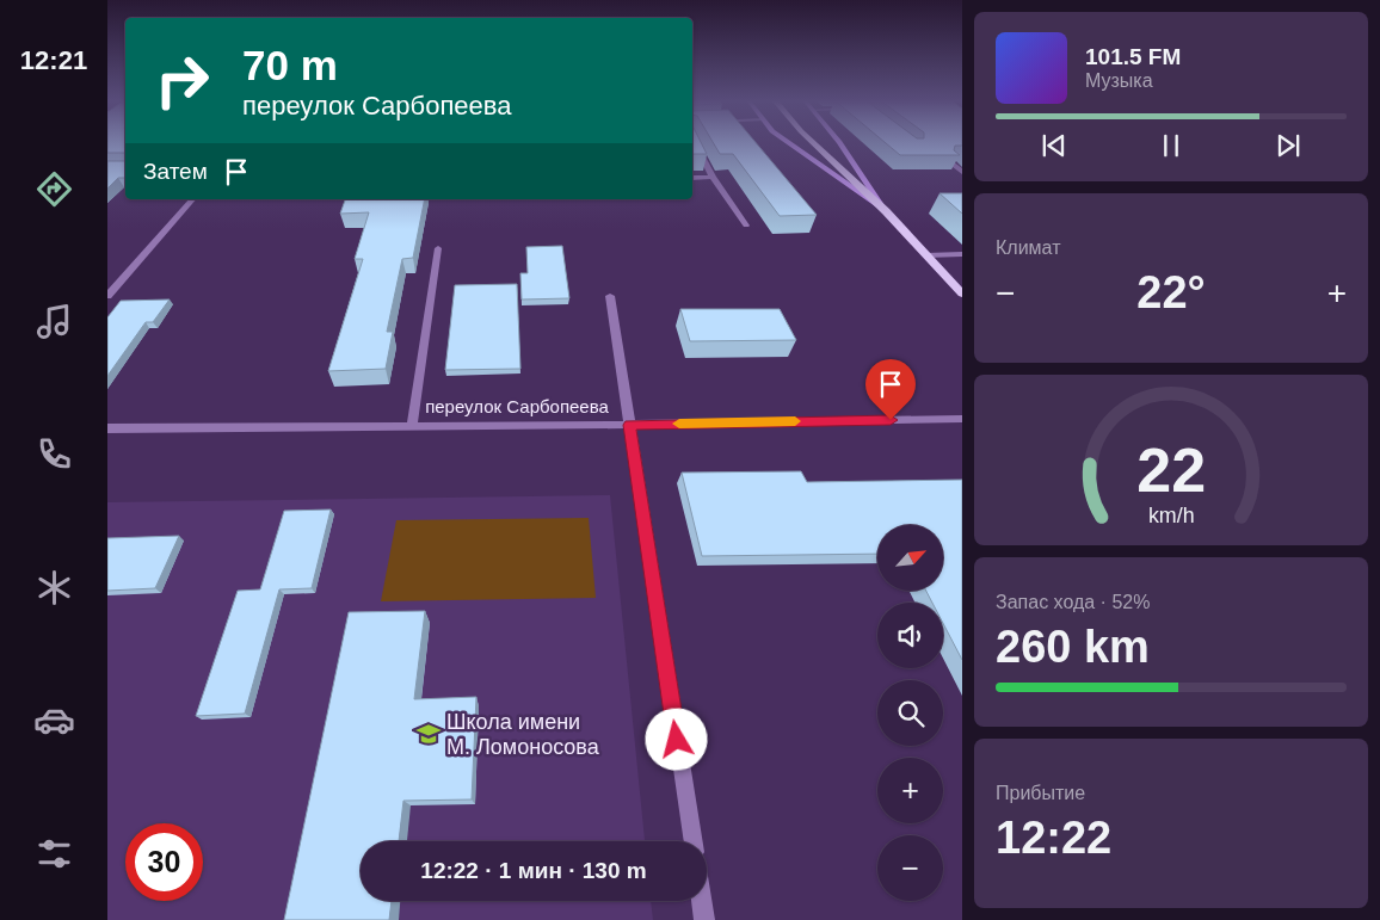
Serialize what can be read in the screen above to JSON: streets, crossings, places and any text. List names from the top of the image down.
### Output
{
  "streets": {
    "street": ["переулок Сарбопеева"]
  },
  "places": {
    "school or university": ["Школа имени М. Ломоносова"]
  },
  "north": "top right",
  "page": {
    "tabs": "12:21",
    "turn": ["70 m", "переулок Сарбопеева"],
    "song": ["101.5 FM", "Музыка"],
    "then": "Затем",
    "tile": [
      "Климат",
      ["Запас хода · 52%", "260 km"],
      ["Прибытие", "12:22"]
    ],
    "heat": ["−", "22°", "+"],
    "map_buttons": ["+", "−"],
    "limit": "30",
    "trip": "12:22 · 1 мин · 130 m",
    "gauge": ["22", "km/h"]
  }
}
